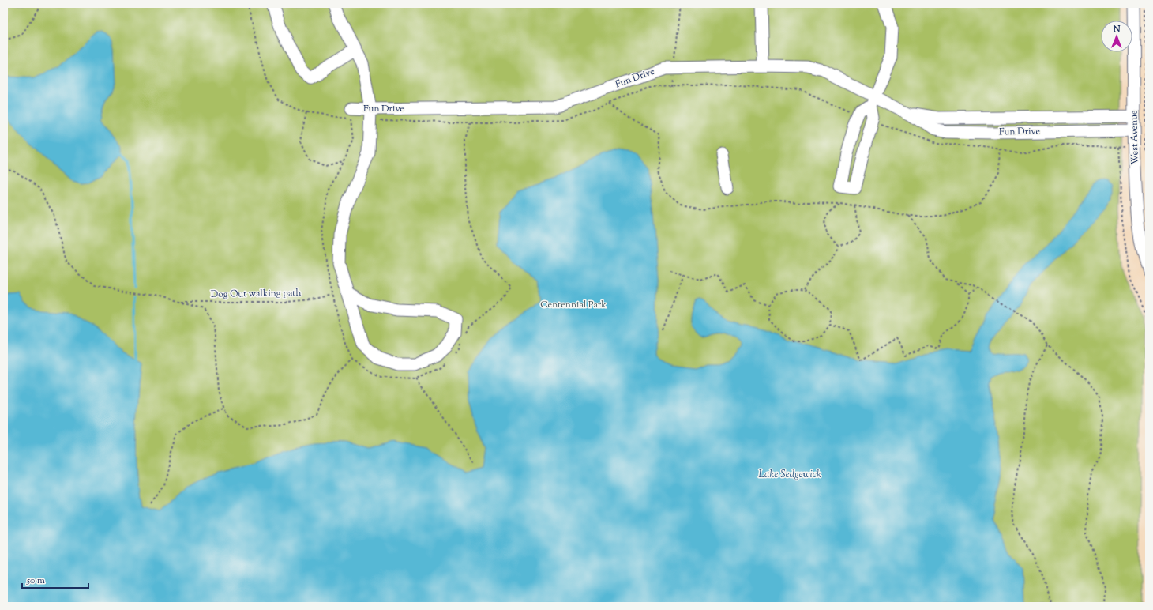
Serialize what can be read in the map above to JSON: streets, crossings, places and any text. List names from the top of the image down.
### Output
{
  "streets": {
    "street": ["Fun Drive", "West Avenue"],
    "path": ["Dog Out walking path"]
  },
  "crossings": [
    ["Fun Drive", "West Avenue"]
  ],
  "water": ["Lake Sedgewick"],
  "parks": ["Centennial Park"],
  "scale_bar": "50 m",
  "north": "top"
}
